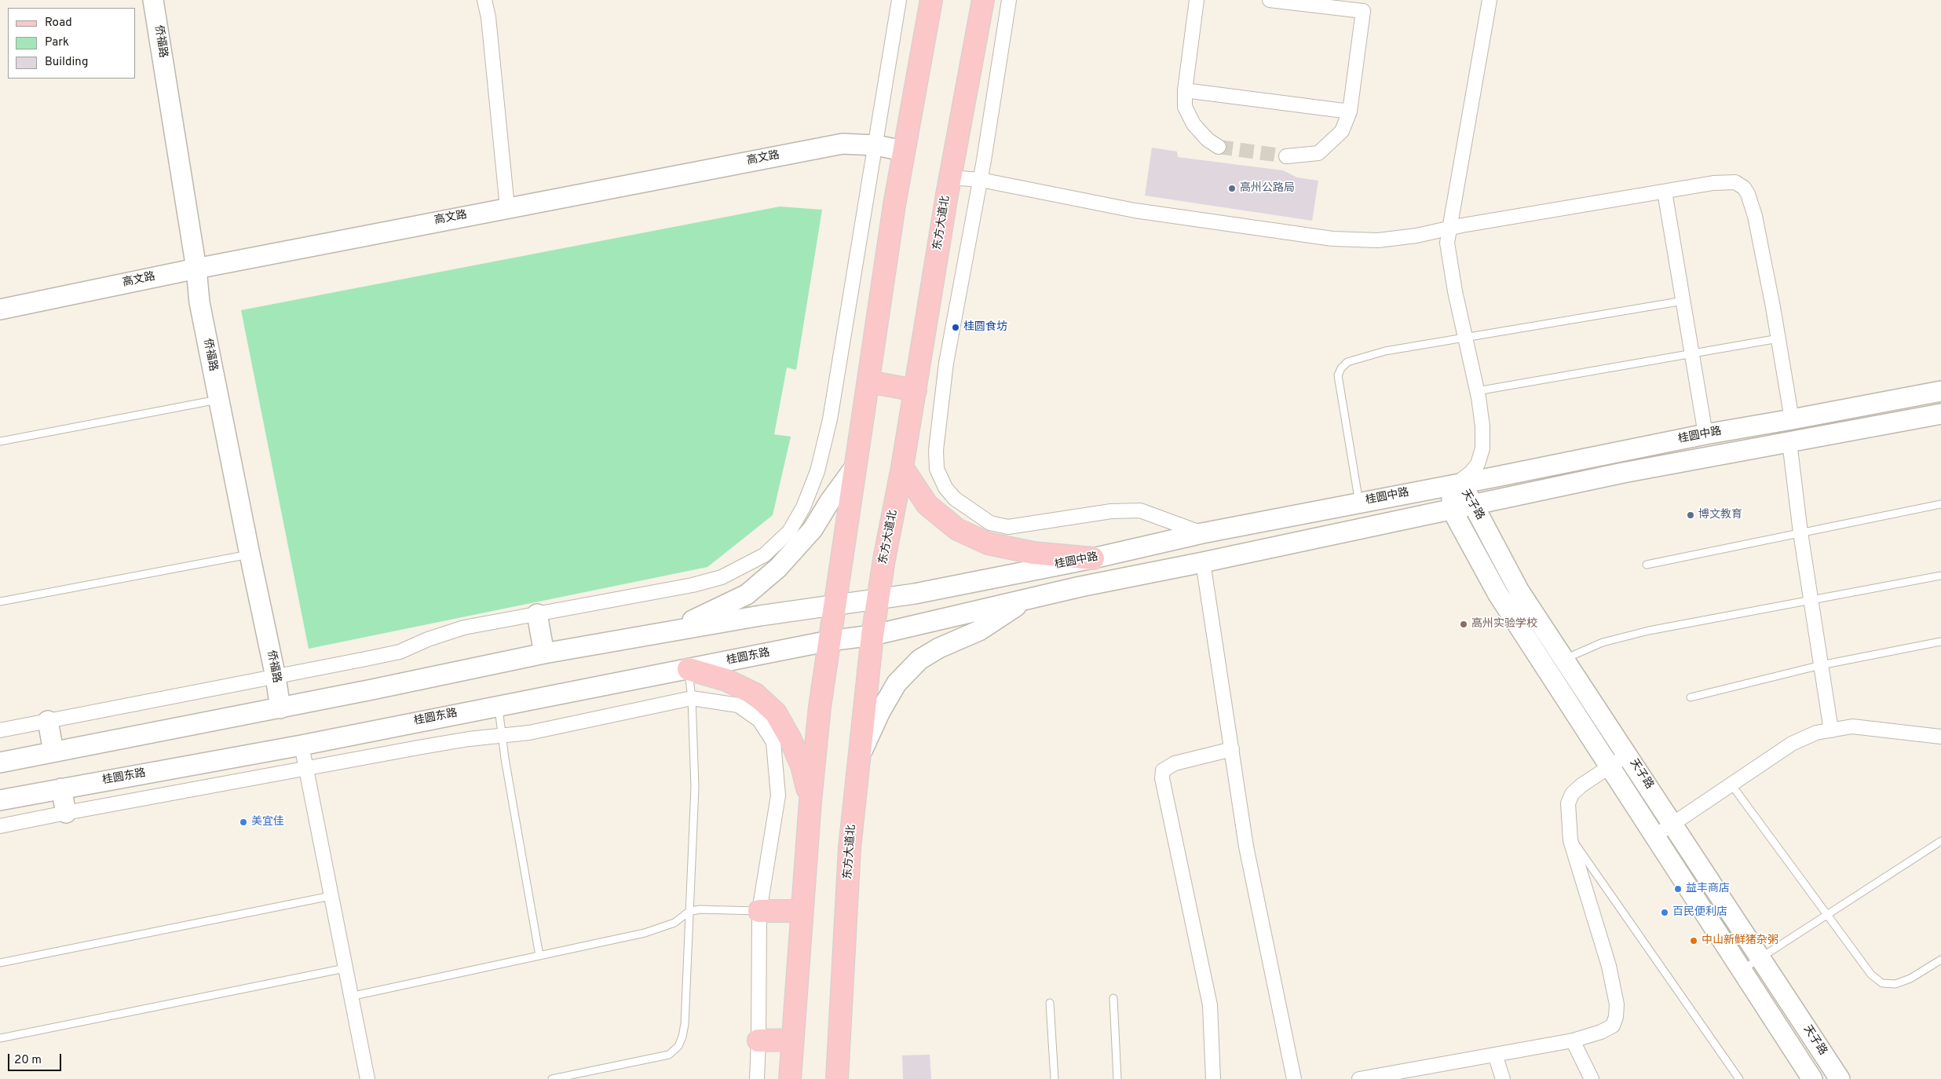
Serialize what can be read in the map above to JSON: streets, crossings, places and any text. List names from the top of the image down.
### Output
{
  "streets": {
    "main road": [
      "侨福路",
      "高文路",
      "东方大道北",
      "桂圆中路",
      "天子路",
      "桂圆东路"
    ]
  },
  "crossings": [
    ["侨福路", "高文路"],
    ["东方大道北", "桂圆中路"],
    ["东方大道北", "桂圆东路"],
    ["桂圆中路", "天子路"],
    ["桂圆中路", "桂圆东路"]
  ],
  "places": [
    "高州公路局",
    "桂圆食坊",
    "博文教育",
    "高州实验学校",
    "美宜佳",
    "益丰商店",
    "百民便利店",
    "中山新鲜猪杂粥"
  ],
  "legend": ["Road", "Park", "Building"],
  "scale_bar": "20 m"
}
